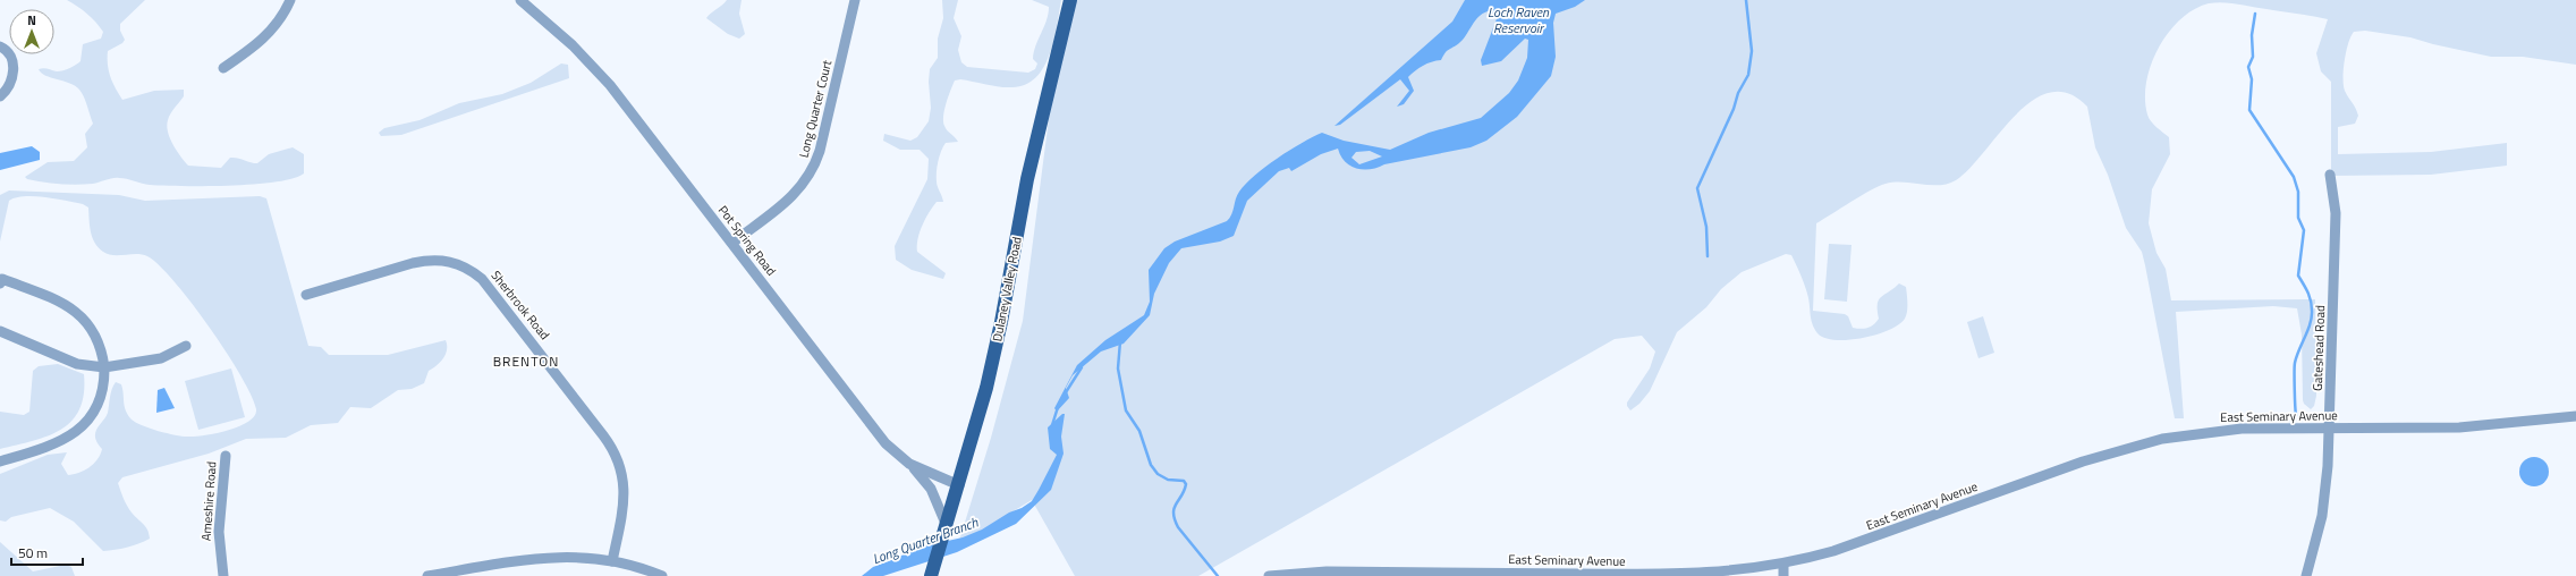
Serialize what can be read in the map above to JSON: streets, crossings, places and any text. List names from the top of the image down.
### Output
{
  "streets": {
    "main road": ["Dulaney Valley Road"],
    "street": [
      "Long Quarter Court",
      "Pot Spring Road",
      "Sherbrook Road",
      "Gateshead Road",
      "East Seminary Avenue",
      "Ameshire Road"
    ]
  },
  "crossings": [
    ["Long Quarter Court", "Pot Spring Road"],
    ["Pot Spring Road", "Dulaney Valley Road"],
    ["Gateshead Road", "East Seminary Avenue"]
  ],
  "districts": ["BRENTON"],
  "water": ["Loch Raven Reservoir", "Long Quarter Branch"],
  "scale_bar": "50 m",
  "north": "top"
}
